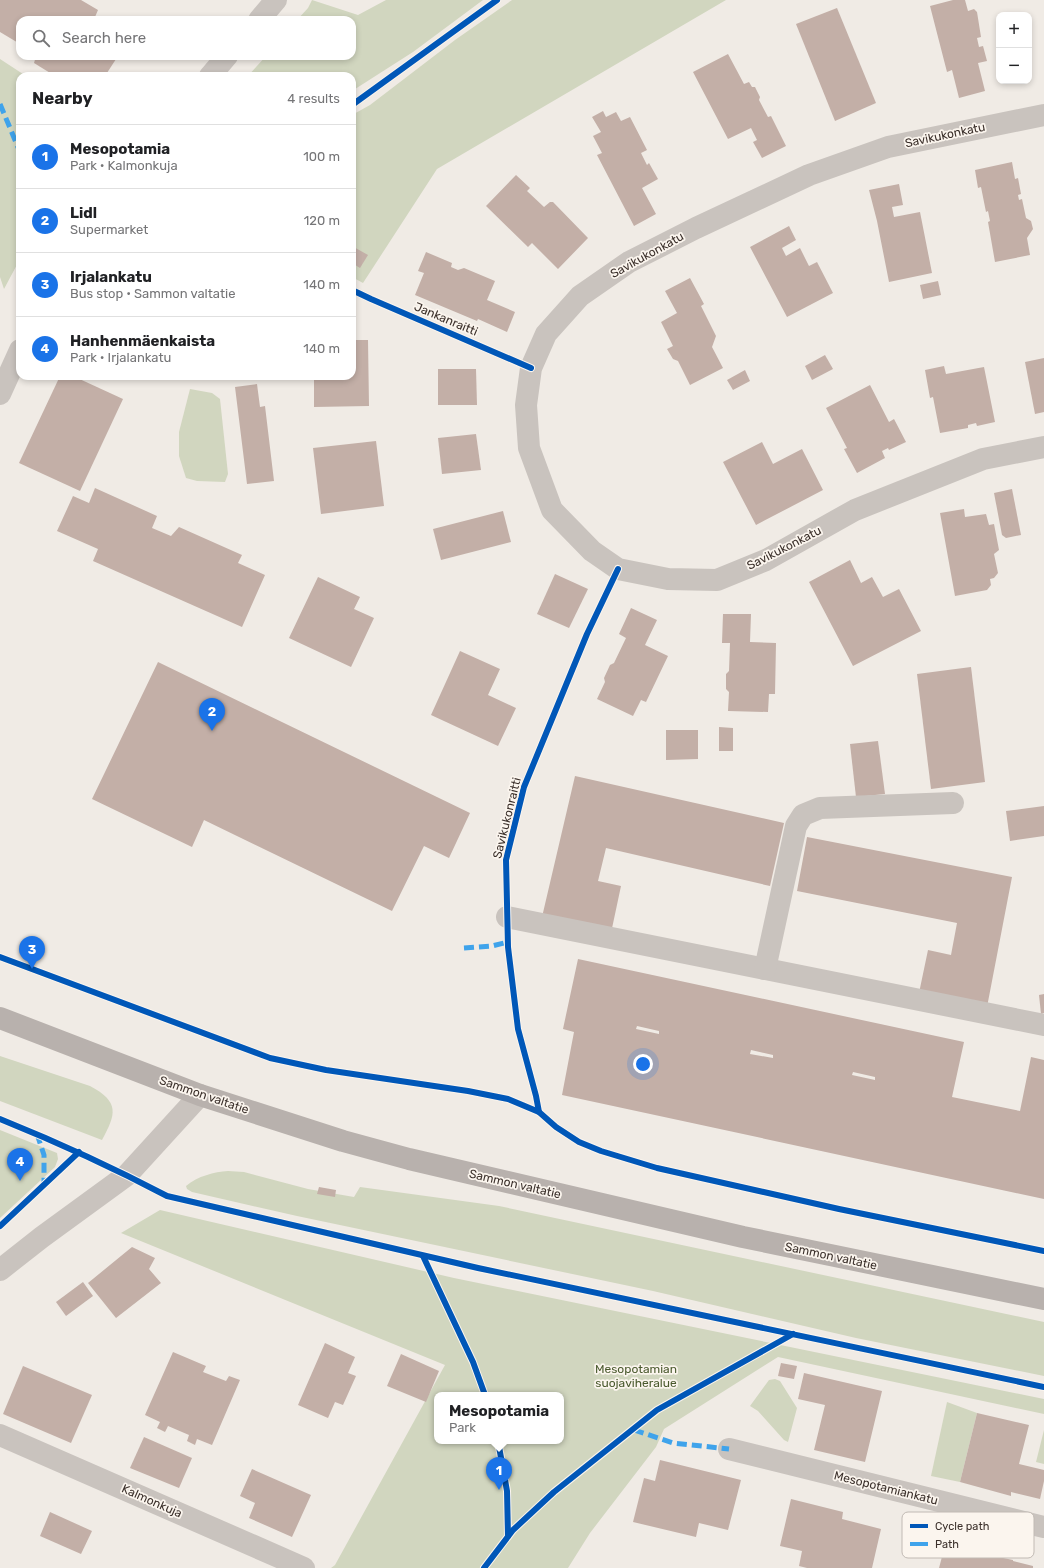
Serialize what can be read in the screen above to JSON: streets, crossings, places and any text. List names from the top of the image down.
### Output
{
  "streets": {
    "main road": ["Sammon valtatie"],
    "street": ["Savikukonkatu", "Mesopotamiankatu", "Kalmonkuja"],
    "cycle path": ["Jankanraitti", "Savikukonraitti"]
  },
  "parks": ["Mesopotamian suojaviheralue"],
  "legend": ["Cycle path", "Path"],
  "page": {
    "map_buttons": ["+", "−"],
    "search": "Search here",
    "heading": ["Nearby", "4 results"],
    "list": [
      {
        "mark": "1",
        "name": "Mesopotamia",
        "note": "Park · Kalmonkuja",
        "value": "100 m"
      },
      {
        "mark": "2",
        "name": "Lidl",
        "note": "Supermarket",
        "value": "120 m"
      },
      {
        "mark": "3",
        "name": "Irjalankatu",
        "note": "Bus stop · Sammon valtatie",
        "value": "140 m"
      },
      {
        "mark": "4",
        "name": "Hanhenmäenkaista",
        "note": "Park · Irjalankatu",
        "value": "140 m"
      }
    ],
    "pins": [
      "2",
      "3",
      "4",
      "1"
    ],
    "popup": ["Mesopotamia", "Park"]
  }
}
